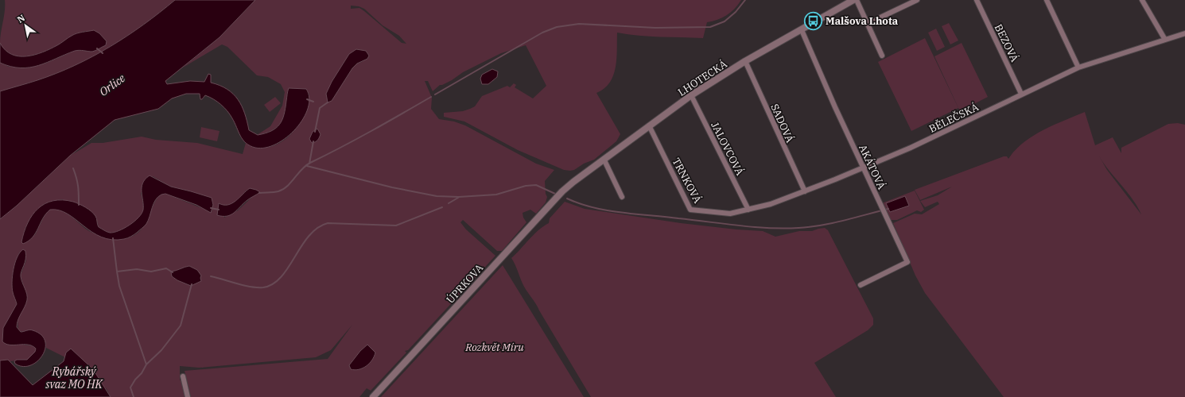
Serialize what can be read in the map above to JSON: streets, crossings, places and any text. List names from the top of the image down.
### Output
{
  "streets": {
    "street": [
      "BEZOVÁ",
      "LHOTECKÁ",
      "BĚLEČSKÁ",
      "SADOVÁ",
      "JALOVCOVÁ",
      "AKÁTOVÁ",
      "TRNKOVÁ",
      "ÚPRKOVA"
    ]
  },
  "crossings": [
    ["BEZOVÁ", "BĚLEČSKÁ"],
    ["LHOTECKÁ", "SADOVÁ"],
    ["LHOTECKÁ", "JALOVCOVÁ"],
    ["LHOTECKÁ", "AKÁTOVÁ"],
    ["LHOTECKÁ", "TRNKOVÁ"],
    ["LHOTECKÁ", "ÚPRKOVA"],
    ["BĚLEČSKÁ", "SADOVÁ"],
    ["BĚLEČSKÁ", "JALOVCOVÁ"],
    ["BĚLEČSKÁ", "AKÁTOVÁ"],
    ["BĚLEČSKÁ", "TRNKOVÁ"],
    ["JALOVCOVÁ", "TRNKOVÁ"]
  ],
  "water": ["Orlice", "Rybářský svaz MO HK"],
  "parks": ["Rozkvět Míru"],
  "places": {
    "bus stop": ["Malšova Lhota"]
  },
  "north": "top left"
}
